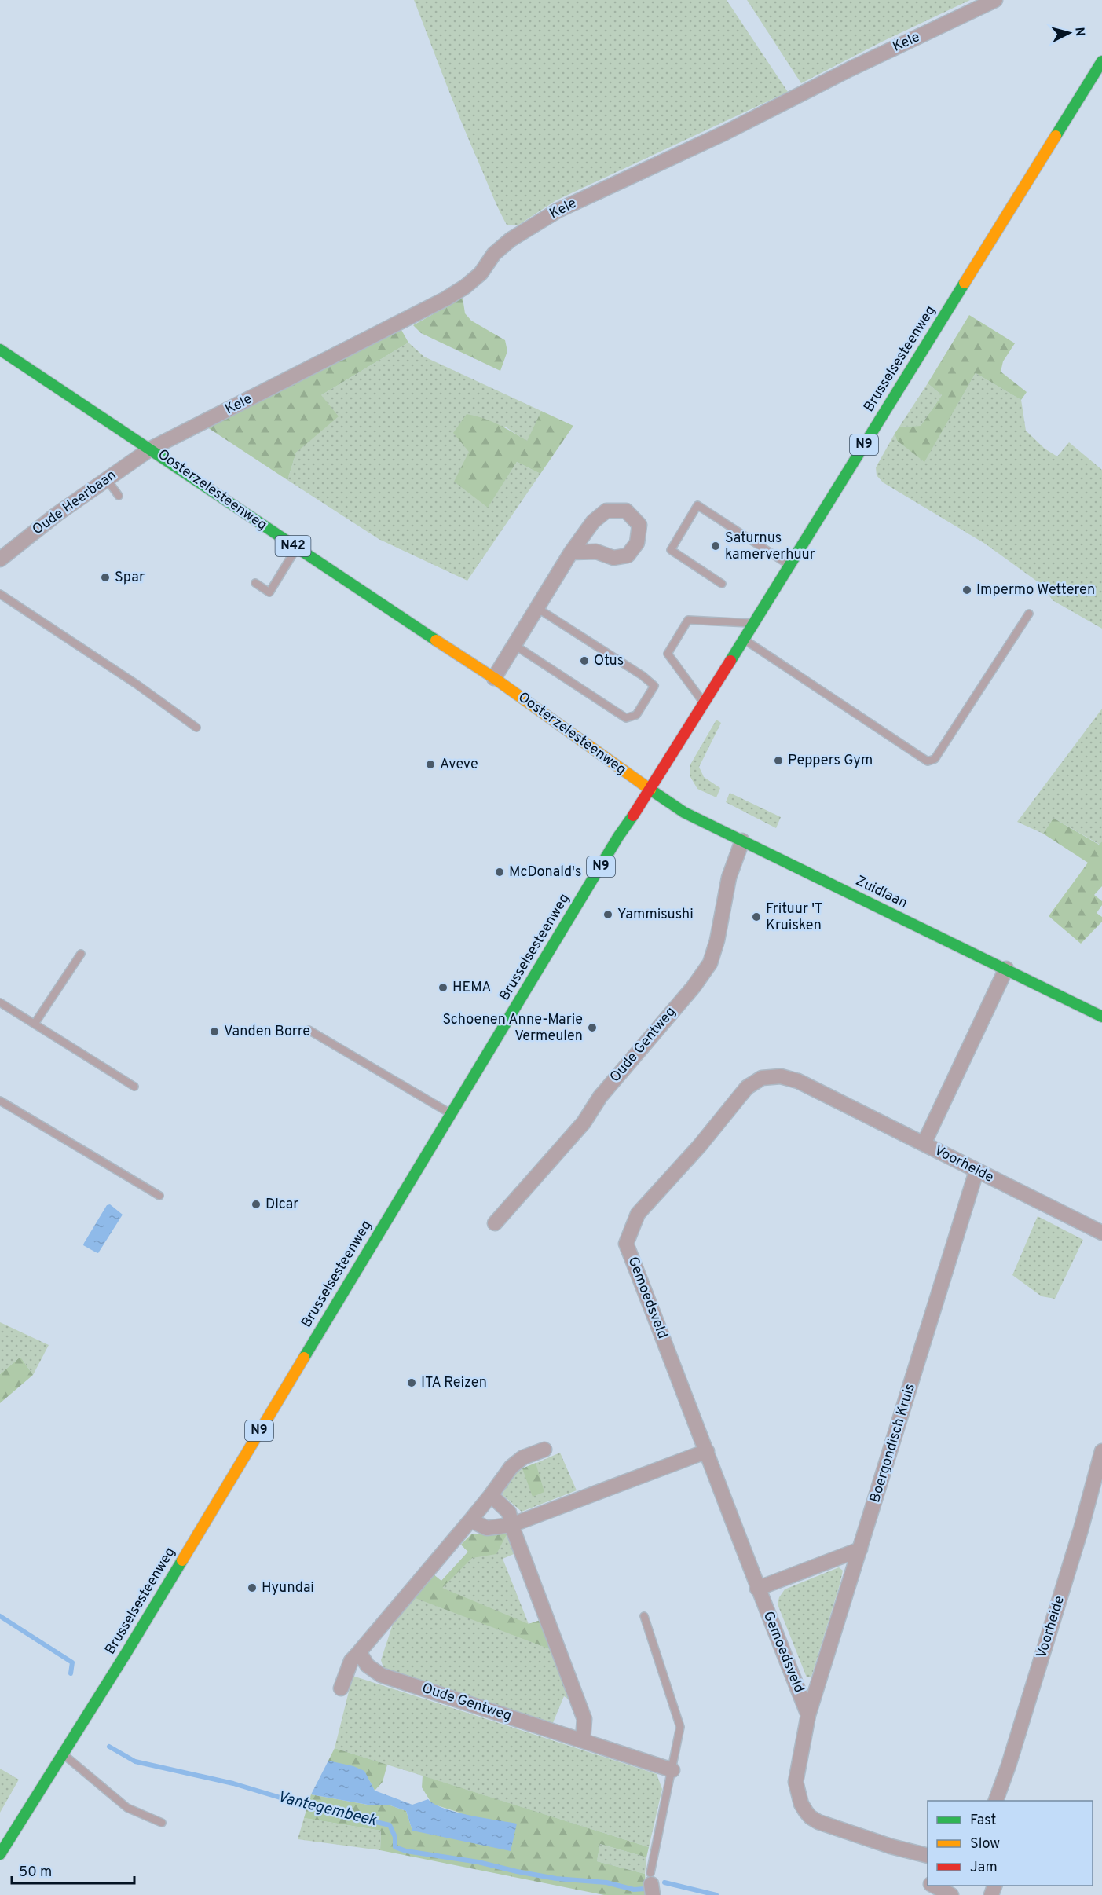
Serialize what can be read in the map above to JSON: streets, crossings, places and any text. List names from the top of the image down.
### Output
{
  "streets": {
    "main road": [
      "Brusselsesteenweg",
      "N9",
      "Oosterzelesteenweg",
      "N42",
      "Zuidlaan"
    ],
    "street": [
      "Kele",
      "Oude Heerbaan",
      "Oude Gentweg",
      "Voorheide",
      "Gemoedsveld",
      "Boergondisch Kruis"
    ]
  },
  "crossings": [
    ["Kele", "Oosterzelesteenweg"],
    ["Kele", "Oude Heerbaan"],
    ["Brusselsesteenweg", "Oosterzelesteenweg"],
    ["Brusselsesteenweg", "Zuidlaan"],
    ["Oosterzelesteenweg", "Oude Heerbaan"],
    ["Oosterzelesteenweg", "Zuidlaan"],
    ["Zuidlaan", "Oude Gentweg"],
    ["Zuidlaan", "Voorheide"],
    ["Voorheide", "Gemoedsveld"],
    ["Voorheide", "Boergondisch Kruis"],
    ["Gemoedsveld", "Boergondisch Kruis"]
  ],
  "water": ["Vantegembeek"],
  "places": [
    "Saturnus kamerverhuur",
    "Spar",
    "Impermo Wetteren",
    "Otus",
    "Peppers Gym",
    "Aveve",
    "McDonald's",
    "Yammisushi",
    "Frituur 'T Kruisken",
    "HEMA",
    "Schoenen Anne-Marie Vermeulen",
    "Vanden Borre",
    "Dicar",
    "ITA Reizen",
    "Hyundai"
  ],
  "legend": ["Fast", "Slow", "Jam"],
  "scale_bar": "50 m",
  "north": "right"
}
